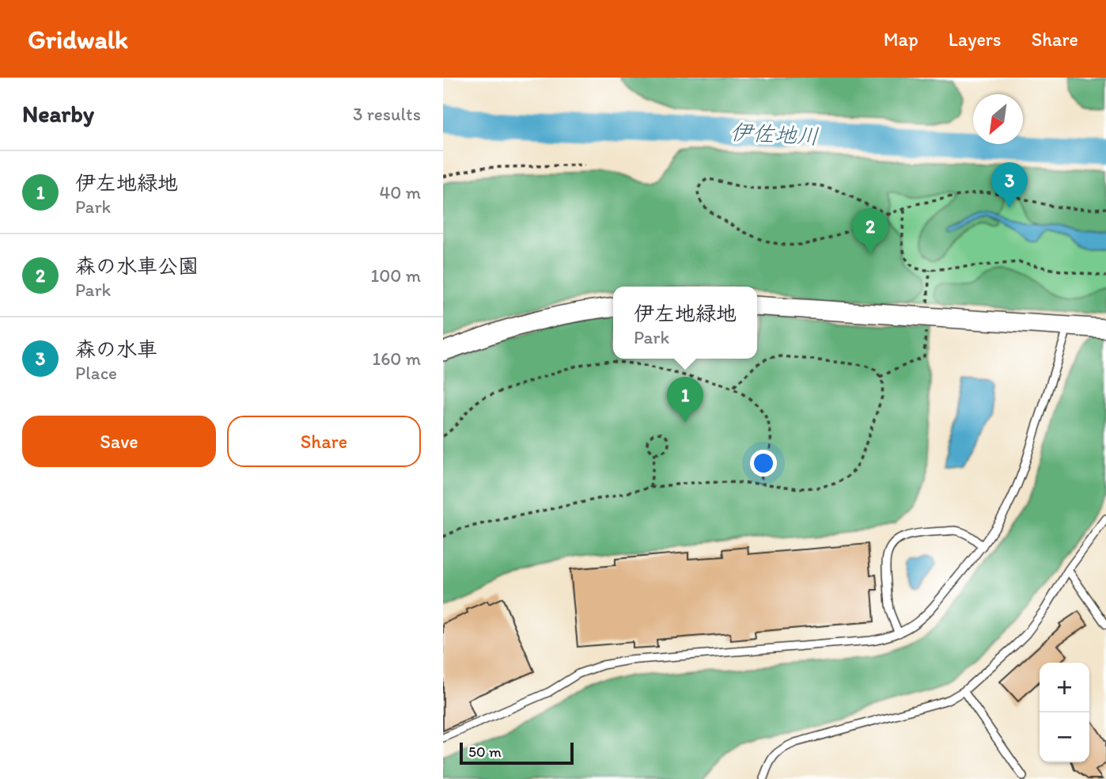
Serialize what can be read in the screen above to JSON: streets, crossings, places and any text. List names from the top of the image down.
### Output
{
  "water": ["伊佐地川"],
  "scale_bar": "50 m",
  "north": "bottom left",
  "page": {
    "header": "Gridwalk",
    "nav": ["Map", "Layers", "Share"],
    "heading": ["Nearby", "3 results"],
    "list": [
      {
        "mark": "1",
        "name": "伊左地緑地",
        "note": "Park",
        "value": "40 m"
      },
      {
        "mark": "2",
        "name": "森の水車公園",
        "note": "Park",
        "value": "100 m"
      },
      {
        "mark": "3",
        "name": "森の水車",
        "note": "Place",
        "value": "160 m"
      }
    ],
    "pins": ["3", "2", "1"],
    "popup": ["伊左地緑地", "Park"],
    "buttons": ["Save", "Share"],
    "map_buttons": ["+", "−"],
    "scale": "50 m"
  }
}
